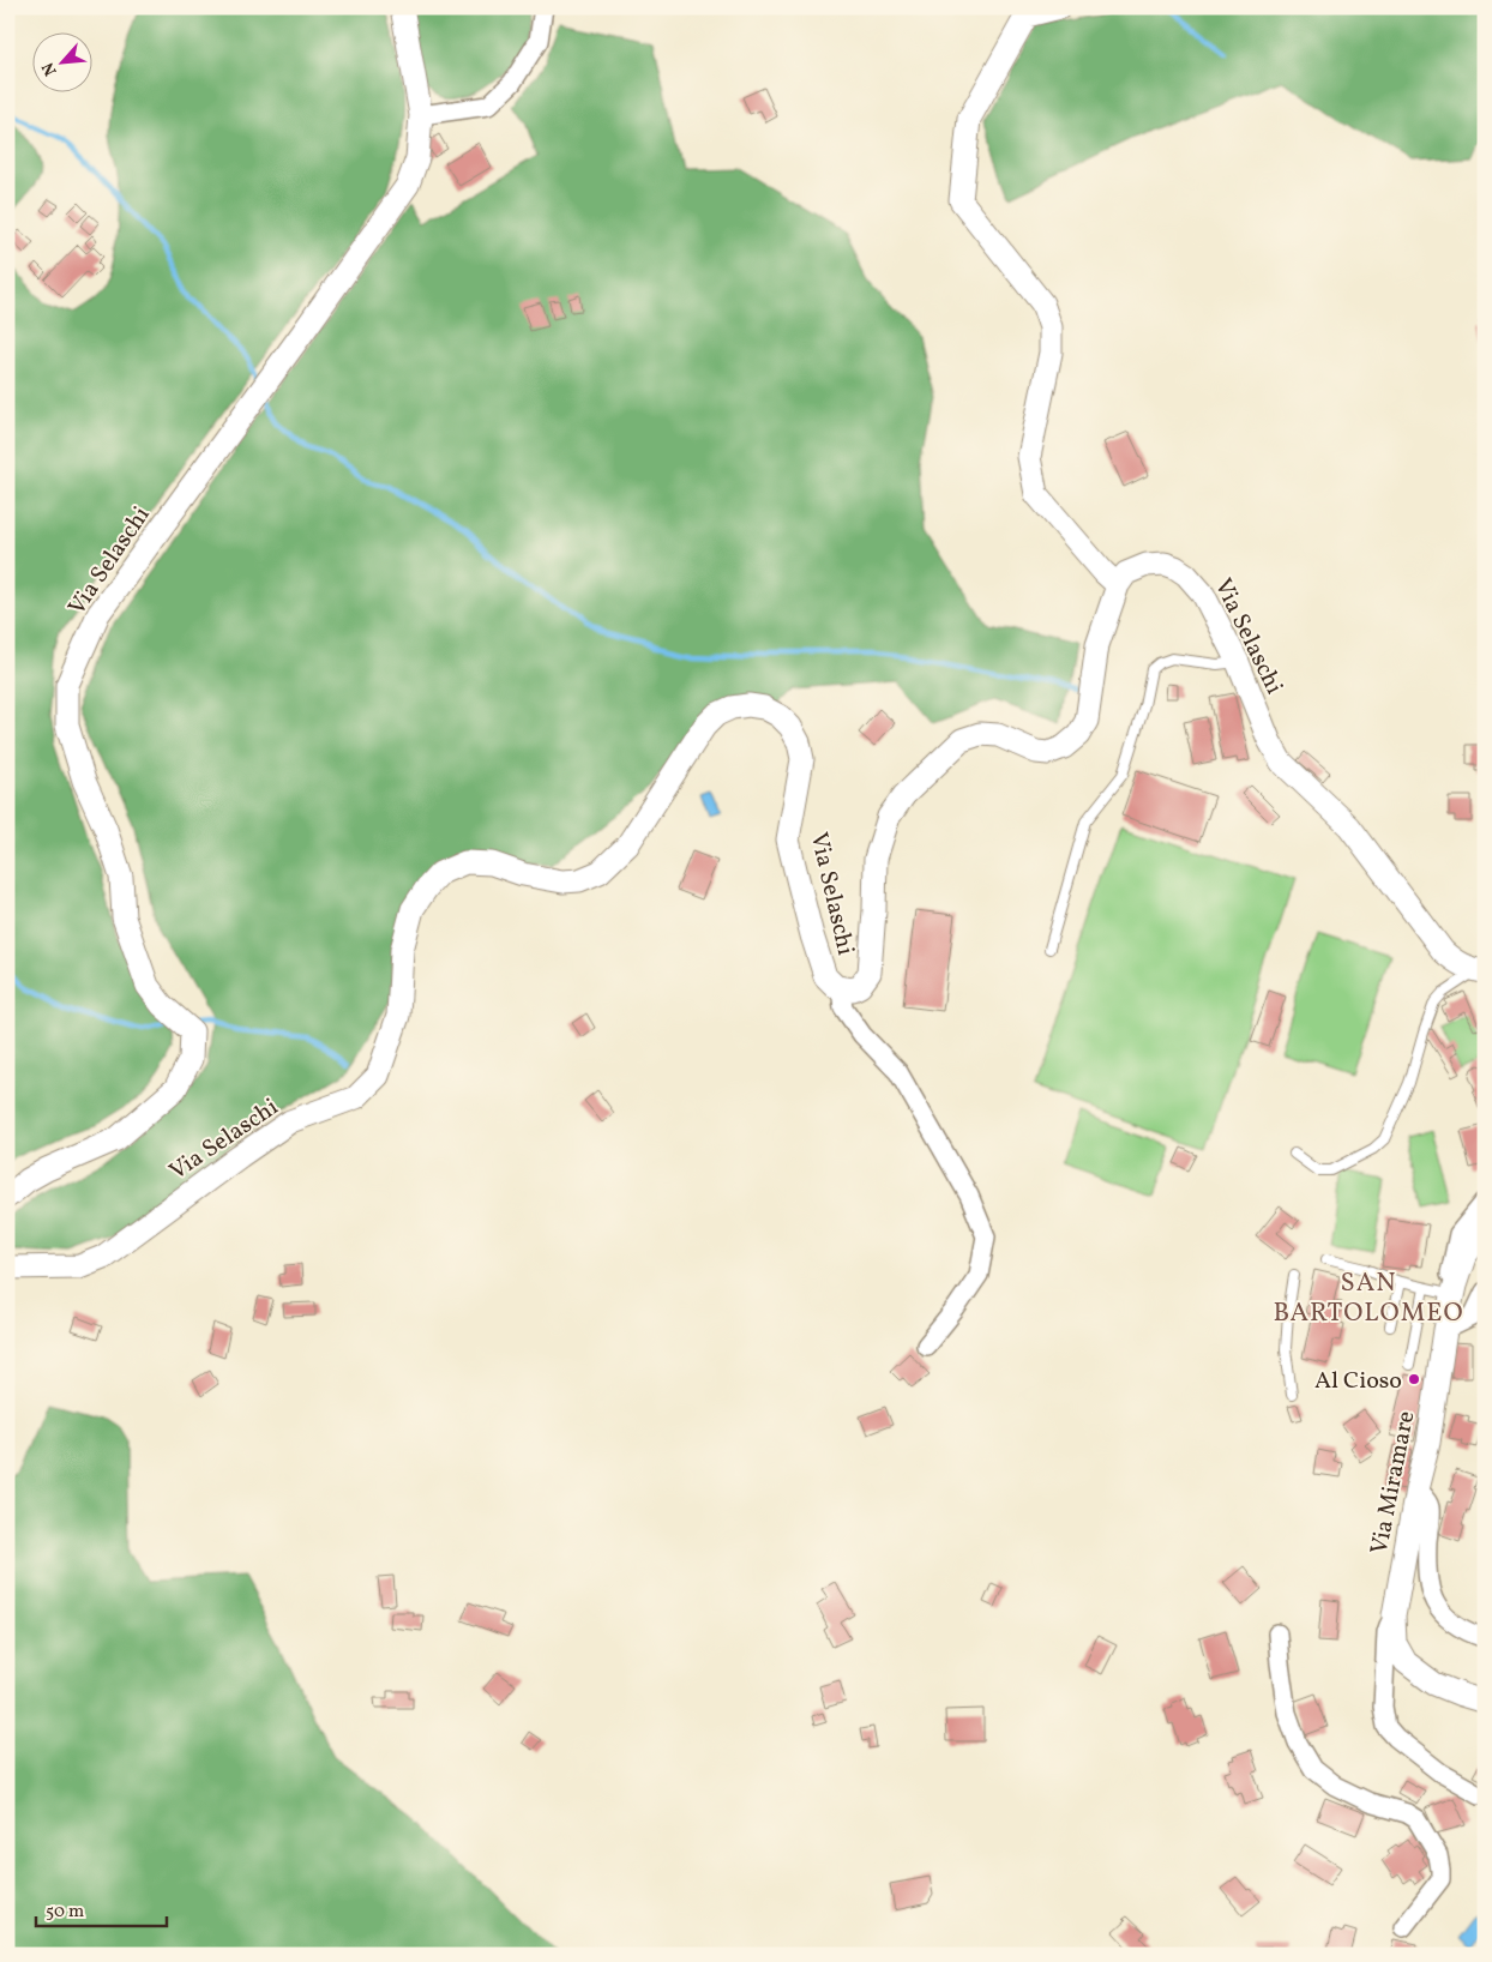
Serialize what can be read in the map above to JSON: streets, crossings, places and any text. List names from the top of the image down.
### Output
{
  "streets": {
    "street": ["Via Selaschi", "Via Miramare"]
  },
  "districts": ["SAN BARTOLOMEO"],
  "places": ["Al Cioso"],
  "scale_bar": "50 m",
  "north": "bottom left"
}
